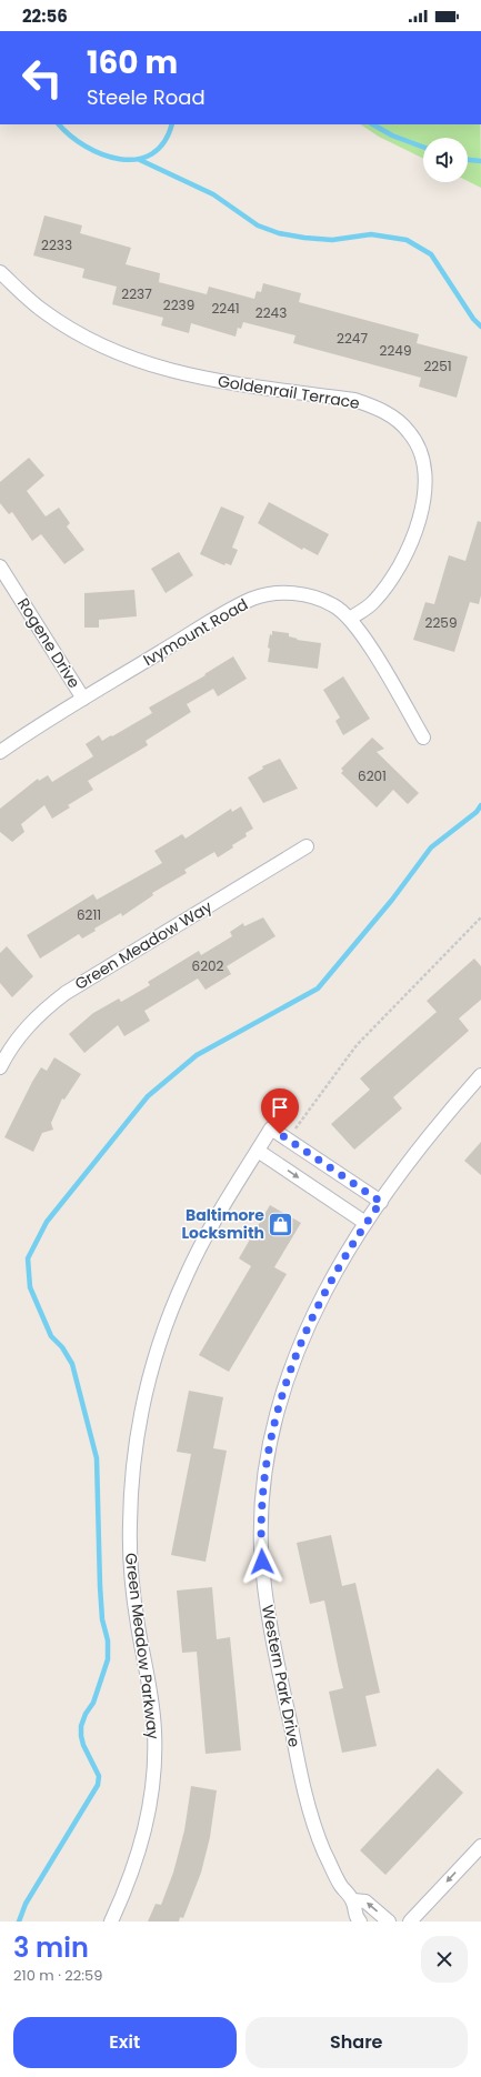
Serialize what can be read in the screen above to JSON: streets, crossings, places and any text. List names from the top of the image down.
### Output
{
  "streets": {
    "street": [
      "Goldenrail Terrace",
      "Ivymount Road",
      "Rogene Drive",
      "Green Meadow Way",
      "Green Meadow Parkway",
      "Western Park Drive"
    ]
  },
  "crossings": [
    ["Goldenrail Terrace", "Ivymount Road"],
    ["Ivymount Road", "Rogene Drive"]
  ],
  "places": {
    "shop": ["Baltimore Locksmith"]
  },
  "house_numbers": [
    "2233",
    "2237",
    "2239",
    "2241",
    "2243",
    "2247",
    "2249",
    "2251",
    "2259",
    "6201",
    "6211",
    "6202"
  ],
  "page": {
    "status": "22:56",
    "turn": ["160 m", "Steele Road"],
    "heading": ["3 min", "210 m · 22:59"],
    "buttons": ["Exit", "Share"]
  }
}
